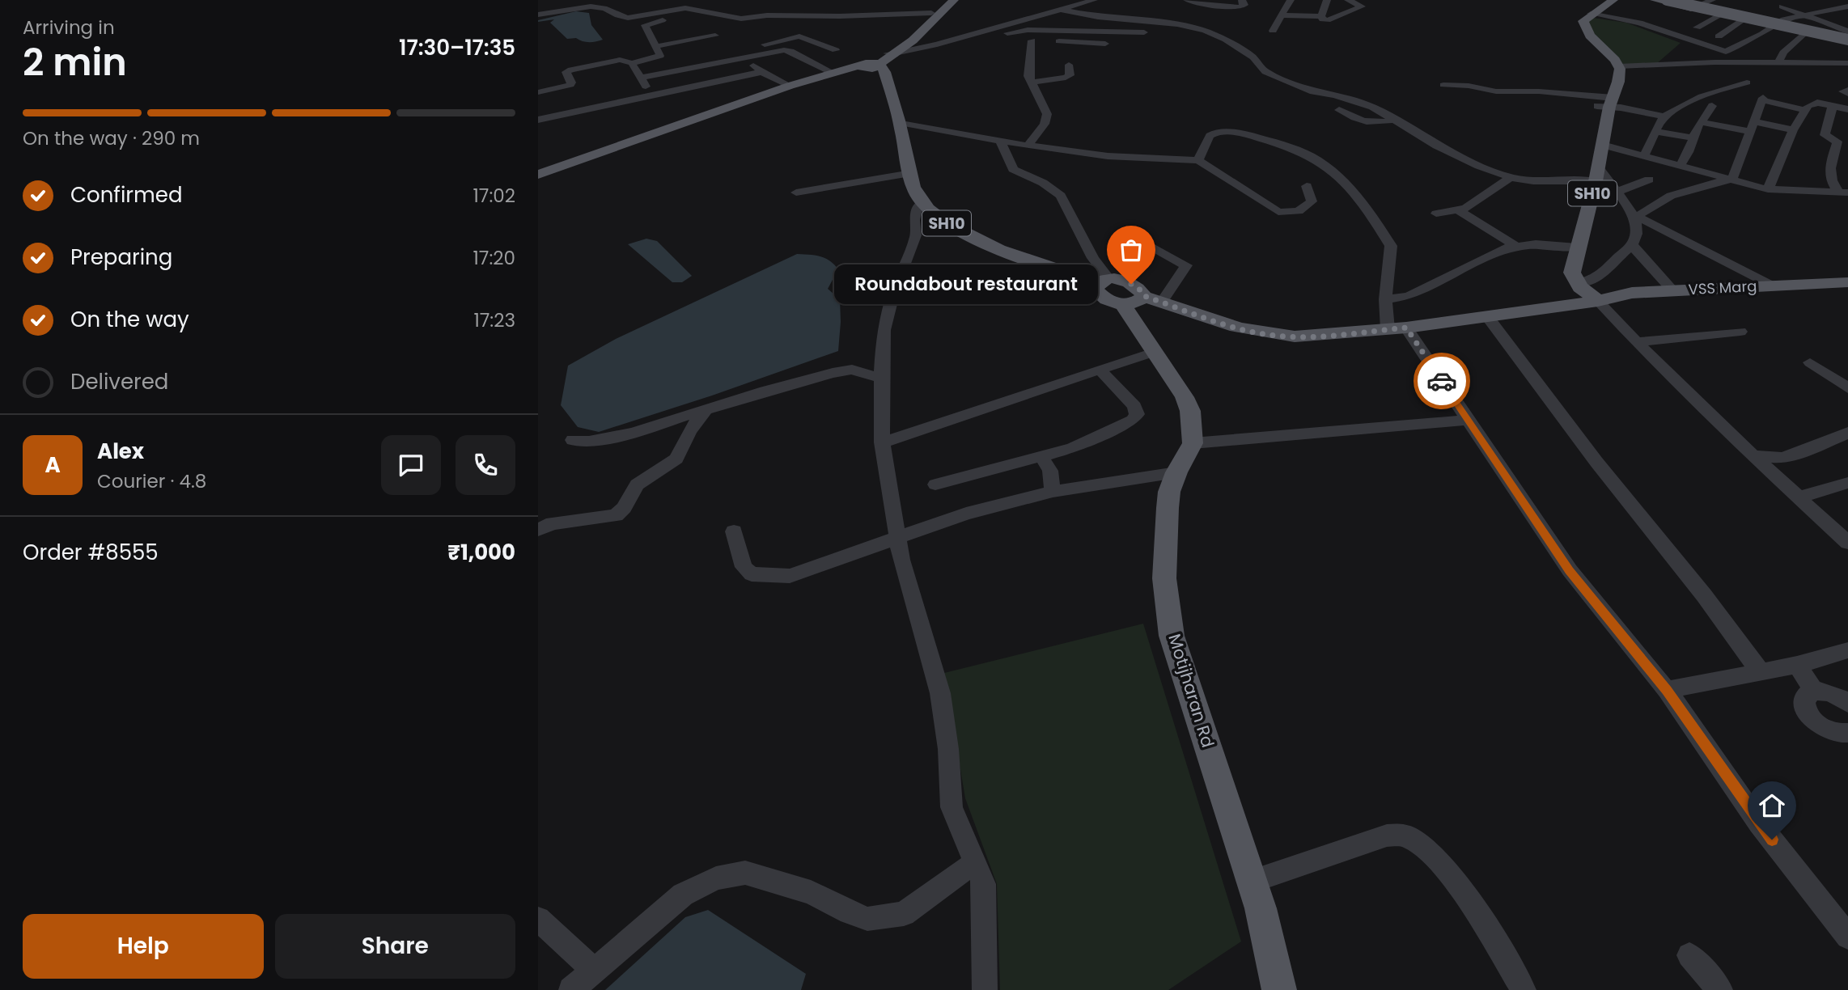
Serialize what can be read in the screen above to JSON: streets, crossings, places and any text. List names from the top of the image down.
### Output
{
  "streets": {
    "main road": ["SH10", "VSS Marg", "Motijharan Rd"]
  },
  "crossings": [
    ["SH10", "VSS Marg"]
  ],
  "places": ["Roundabout restaurant"],
  "page": {
    "heading": ["2 min", "Arriving in", "17:30–17:35"],
    "panel": [
      "Alex",
      "Courier · 4.8",
      "Order #8555",
      "₹1,000"
    ],
    "bar": "On the way · 290 m",
    "list": [
      ["Confirmed", "17:02"],
      ["Preparing", "17:20"],
      ["On the way", "17:23"],
      "Delivered"
    ],
    "bubble": "Roundabout restaurant",
    "round": "A",
    "buttons": ["Help", "Share"]
  }
}
